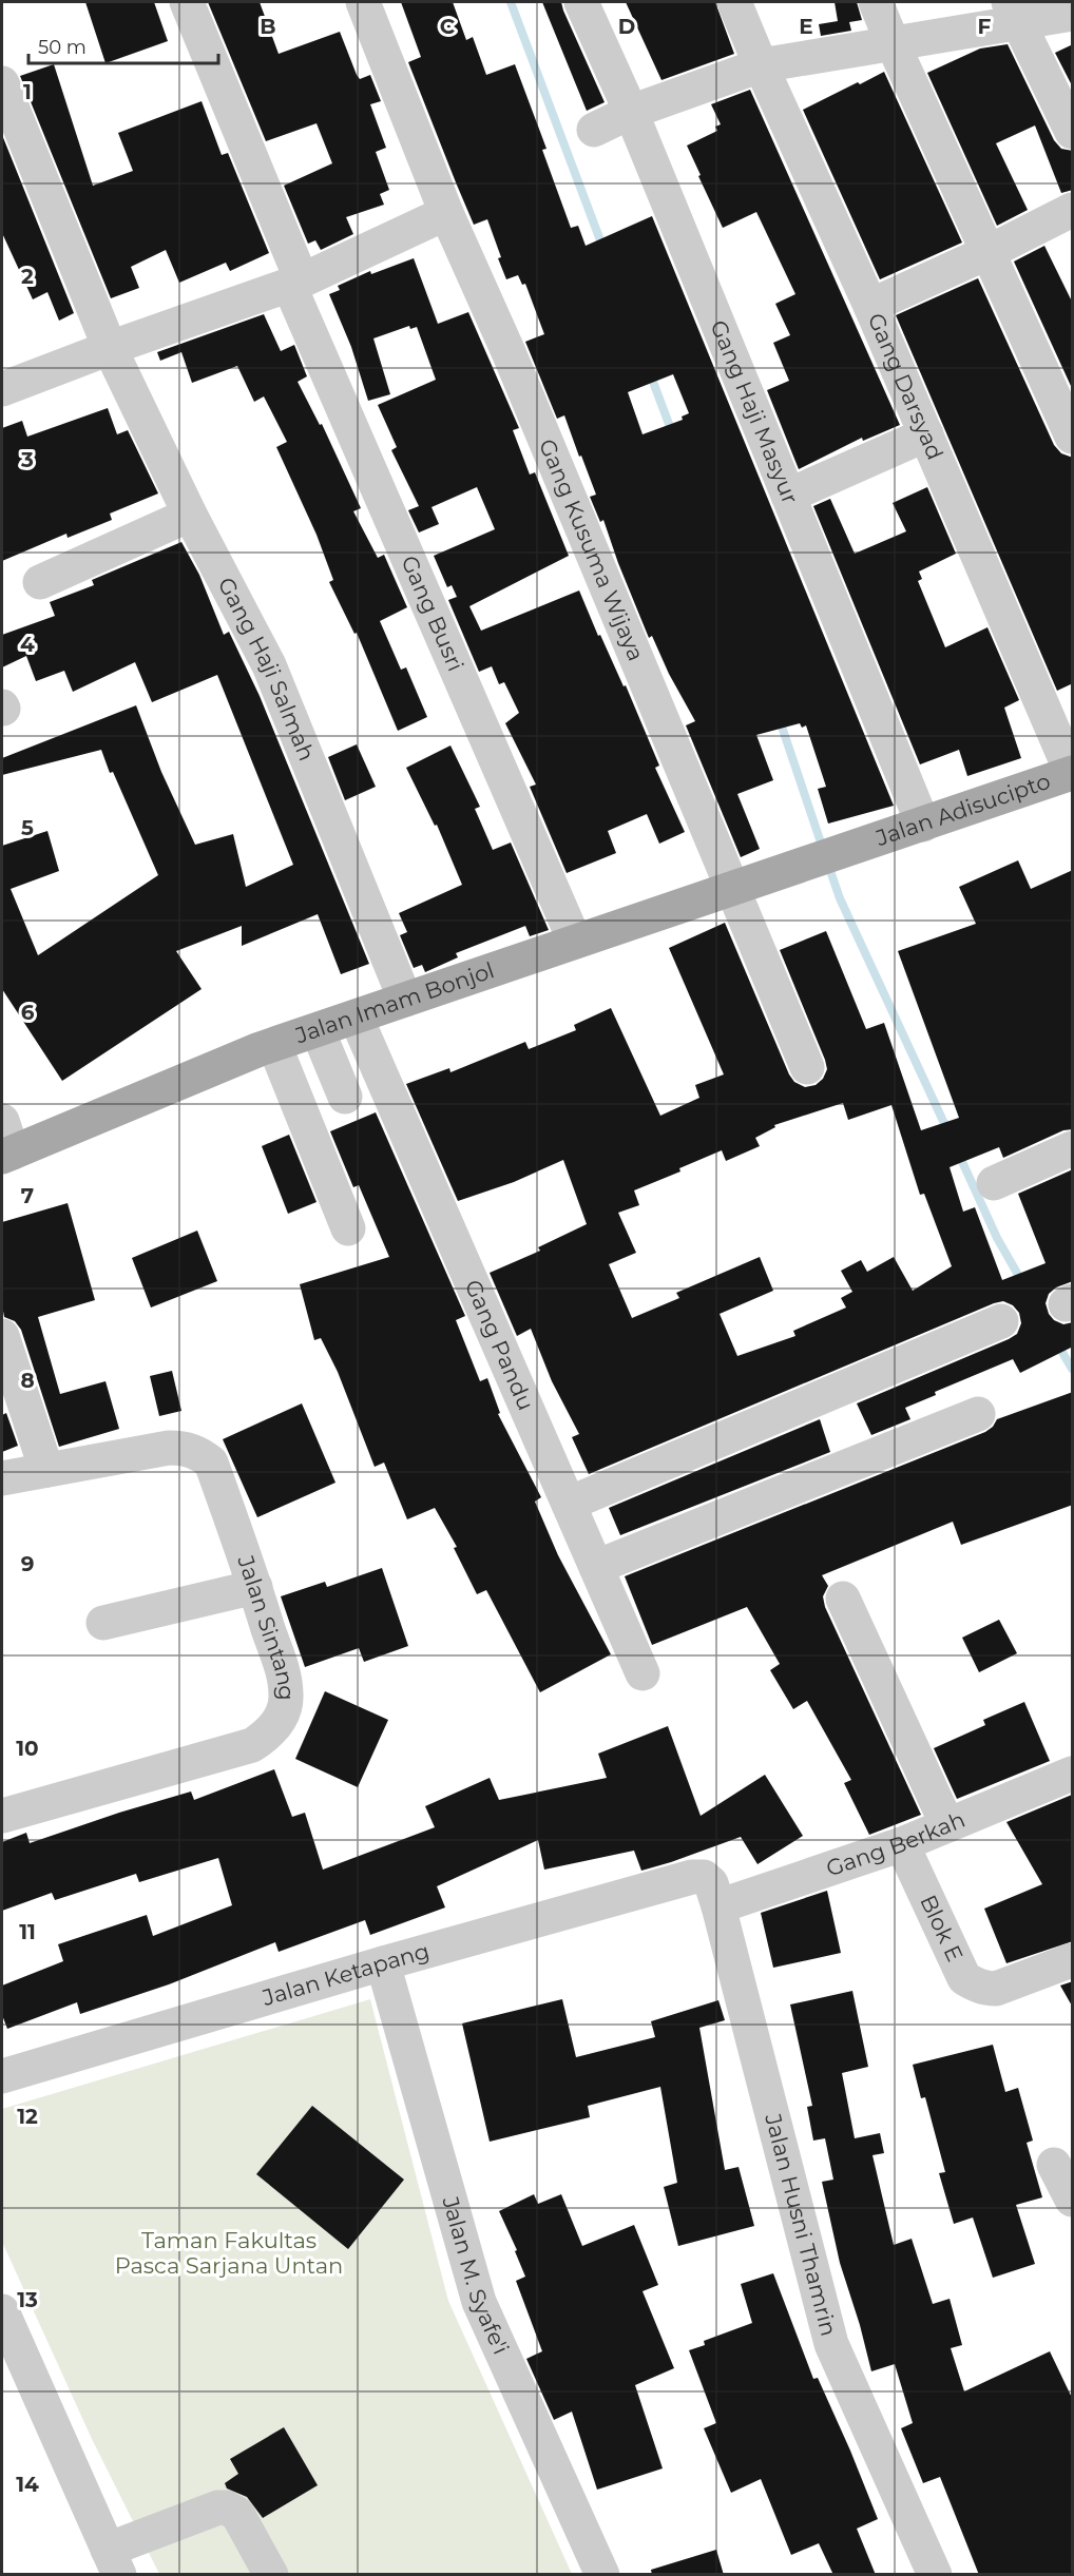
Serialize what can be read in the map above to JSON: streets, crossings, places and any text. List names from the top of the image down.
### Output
{
  "streets": {
    "main road": ["Jalan Adisucipto", "Jalan Imam Bonjol"],
    "street": [
      "Gang Darsyad",
      "Gang Haji Masyur",
      "Gang Kusuma Wijaya",
      "Gang Busri",
      "Gang Haji Salmah",
      "Gang Pandu",
      "Jalan Sintang",
      "Gang Berkah",
      "Blok E",
      "Jalan Ketapang",
      "Jalan Husni Thamrin",
      "Jalan M. Syafe'i"
    ]
  },
  "crossings": [
    ["Gang Darsyad", "Jalan Adisucipto"],
    ["Gang Haji Masyur", "Jalan Adisucipto"],
    ["Gang Kusuma Wijaya", "Jalan Imam Bonjol"],
    ["Gang Busri", "Jalan Imam Bonjol"],
    ["Gang Haji Salmah", "Jalan Imam Bonjol"],
    ["Jalan Adisucipto", "Jalan Imam Bonjol"],
    ["Jalan Imam Bonjol", "Gang Pandu"],
    ["Gang Berkah", "Blok E"],
    ["Gang Berkah", "Jalan Husni Thamrin"],
    ["Jalan Ketapang", "Jalan Husni Thamrin"],
    ["Jalan Ketapang", "Jalan M. Syafe'i"]
  ],
  "parks": ["Taman Fakultas Pasca Sarjana Untan"],
  "scale_bar": "50 m",
  "grid": {
    "columns": [
      "B",
      "C",
      "D",
      "E",
      "F"
    ],
    "rows": [
      "1",
      "2",
      "3",
      "4",
      "5",
      "6",
      "7",
      "8",
      "9",
      "10",
      "11",
      "12",
      "13",
      "14"
    ]
  }
}
